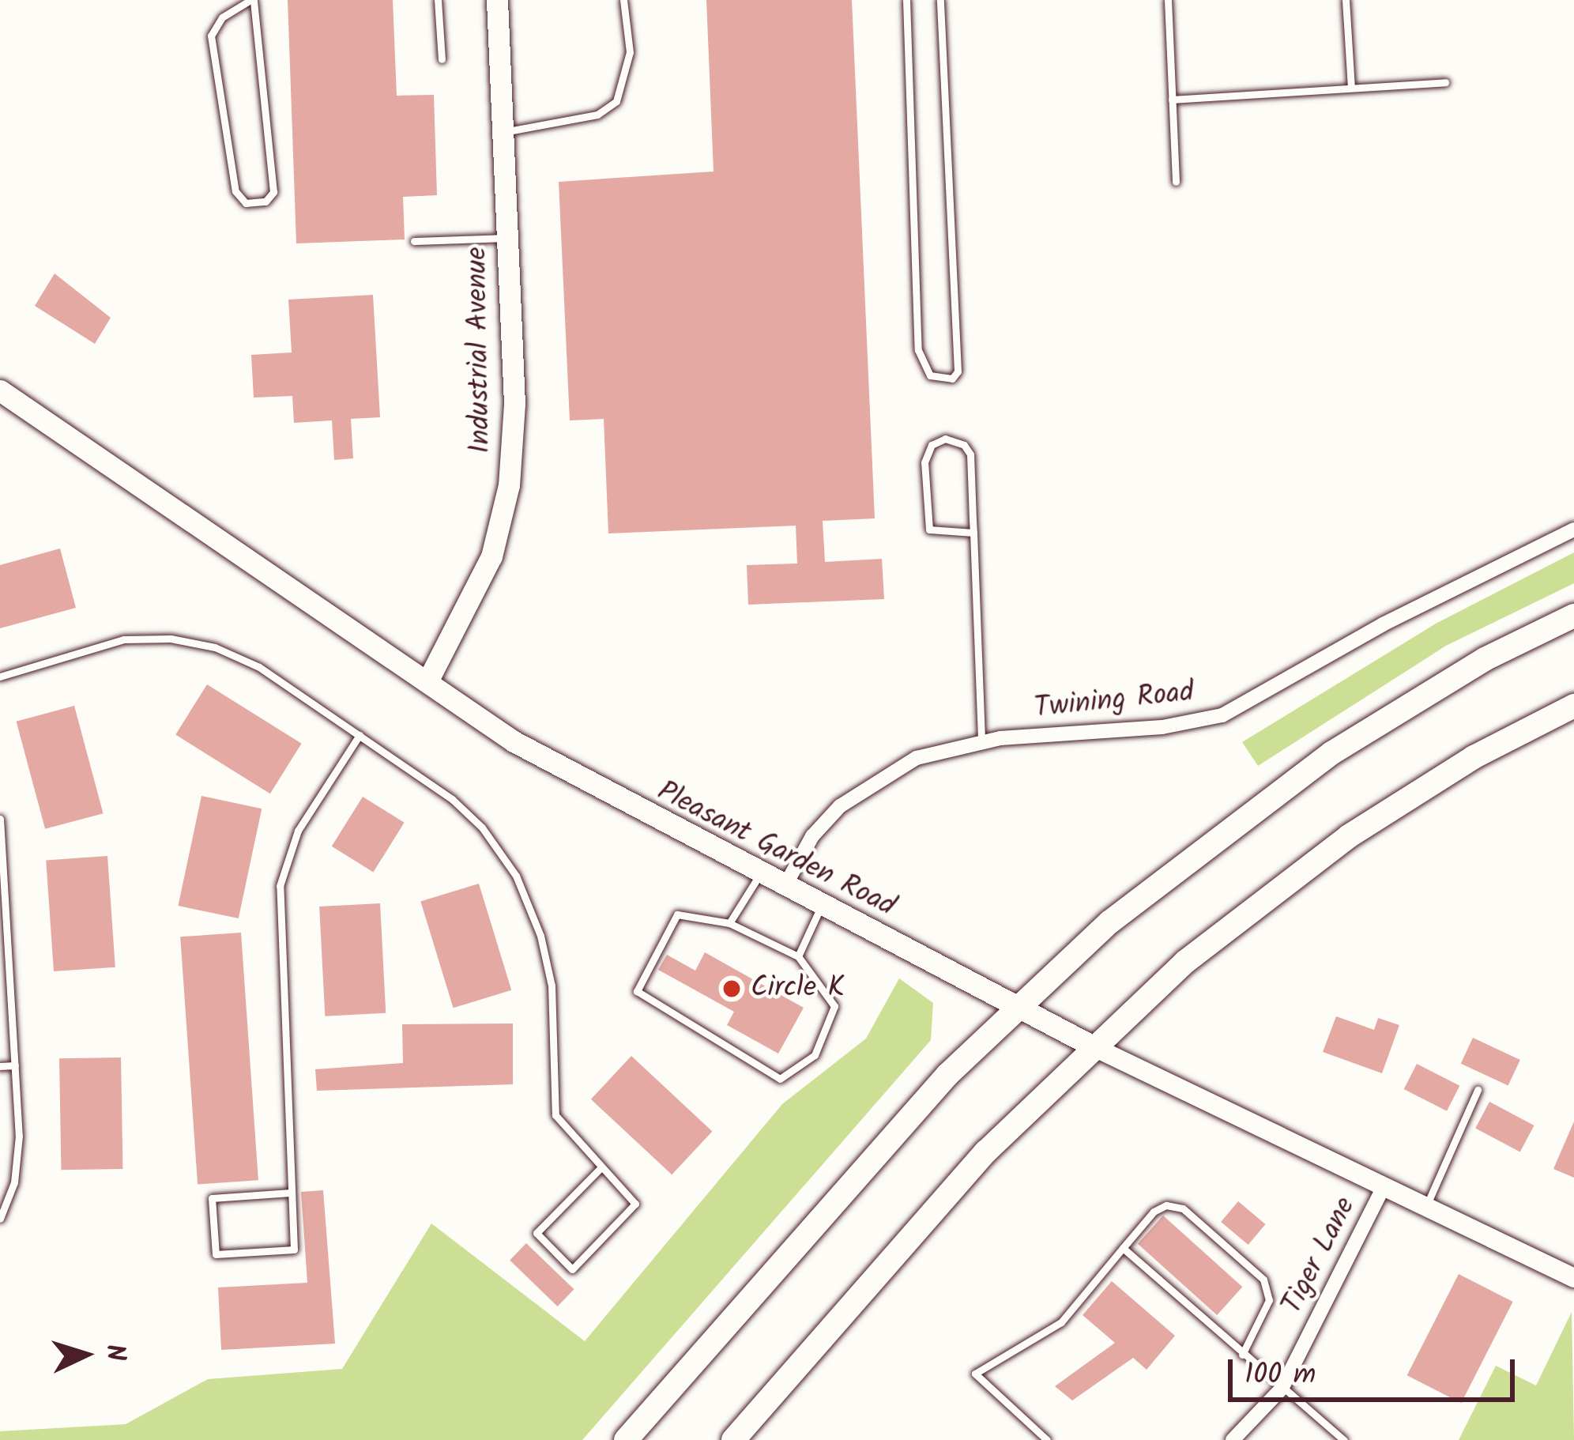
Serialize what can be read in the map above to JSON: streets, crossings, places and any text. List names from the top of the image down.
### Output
{
  "streets": {
    "main road": ["Industrial Avenue", "Pleasant Garden Road"],
    "street": ["Twining Road", "Tiger Lane"]
  },
  "crossings": [
    ["Industrial Avenue", "Pleasant Garden Road"],
    ["Twining Road", "Pleasant Garden Road"],
    ["Pleasant Garden Road", "Tiger Lane"]
  ],
  "places": ["Circle K"],
  "scale_bar": "100 m",
  "north": "right"
}
